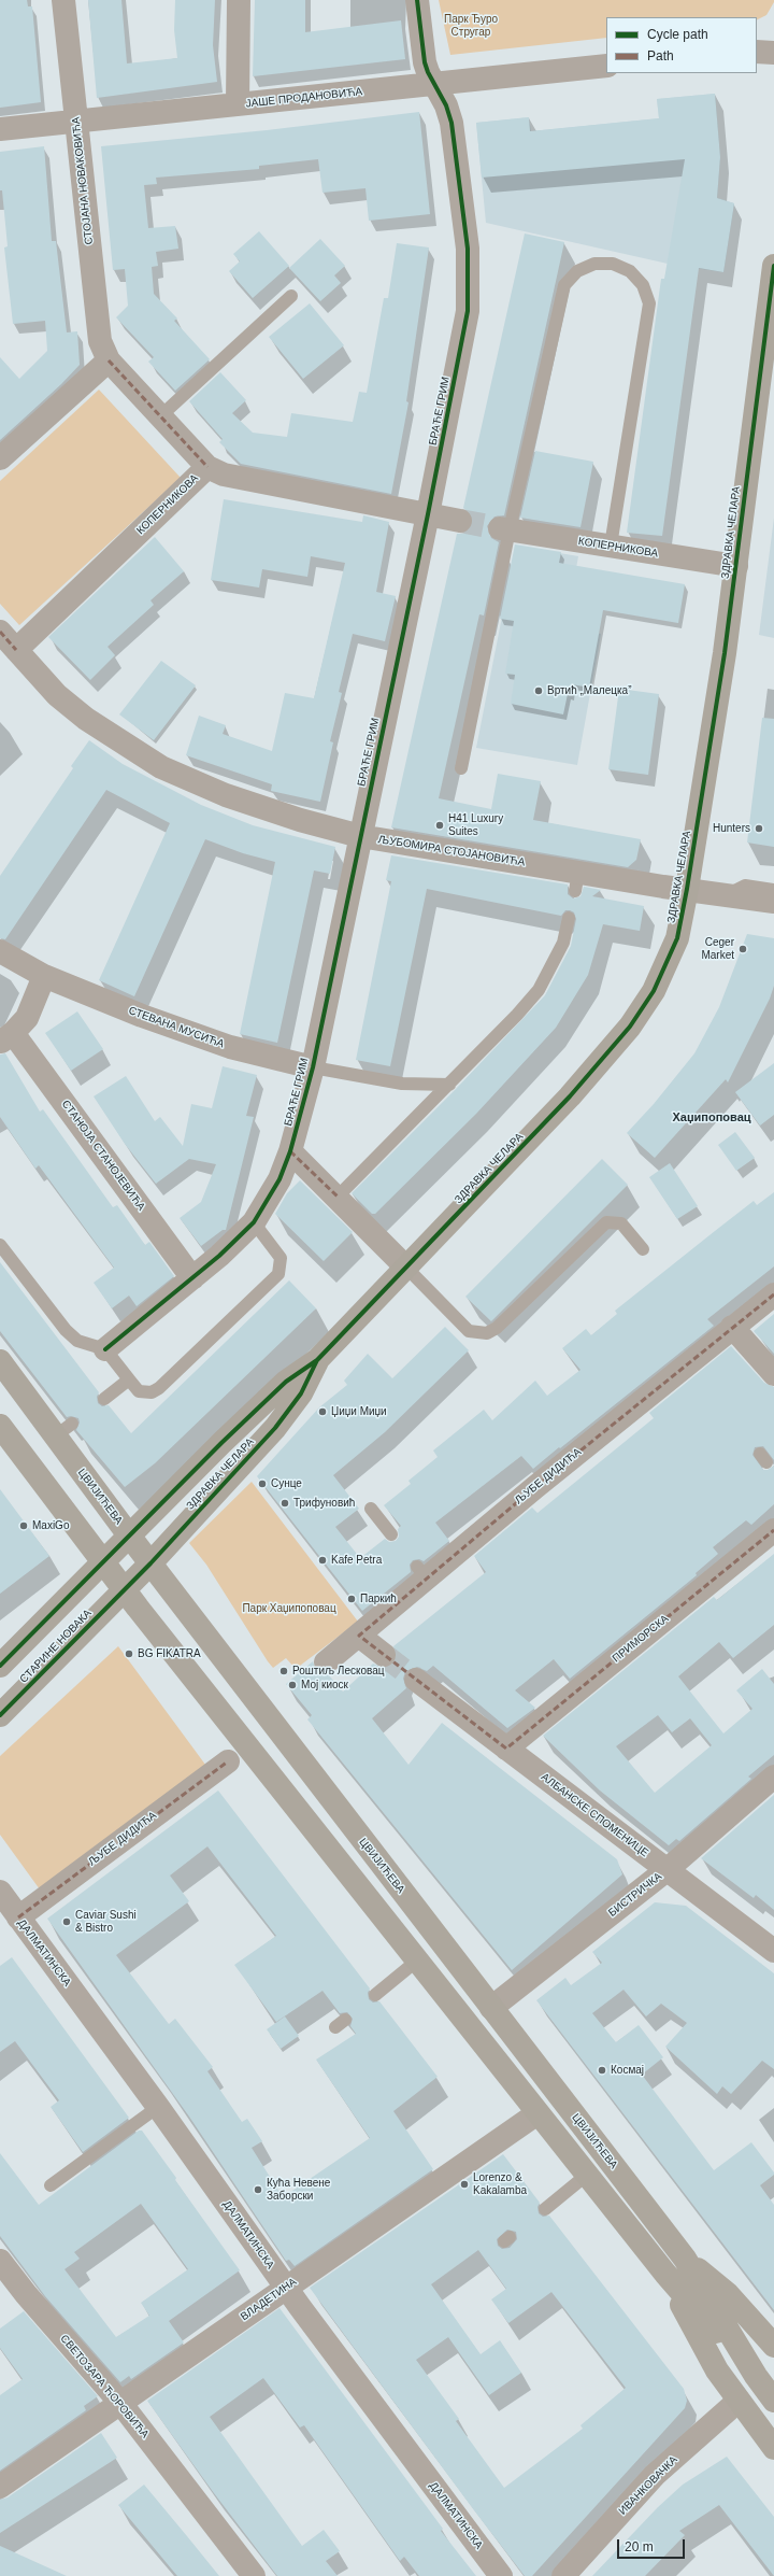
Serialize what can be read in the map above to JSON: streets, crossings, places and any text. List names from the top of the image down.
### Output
{
  "streets": {
    "main road": ["ЗДРАВКА ЧЕЛАРА", "ЦВИЈИЋЕВА", "СТАРИНЕ НОВАКА"],
    "street": [
      "ЈАШЕ ПРОДАНОВИЋА",
      "СТОЈАНА НОВАКОВИЋА",
      "БРАЋЕ ГРИМ",
      "КОПЕРНИКОВА",
      "ЉУБОМИРА СТОЈАНОВИЋА",
      "СТЕВАНА МУСИЋА",
      "СТАНОЈА СТАНОЈЕВИЋА",
      "ЉУБЕ ДИДИЋА",
      "ПРИМОРСКА",
      "АЛБАНСКЕ СПОМЕНИЦЕ",
      "БИСТРИЧКА",
      "ДАЛМАТИНСКА",
      "ВЛАДЕТИНА",
      "СВЕТОЗАРА ЋОРОВИЋА",
      "ИВАНКОВАЧКА"
    ]
  },
  "crossings": [
    ["ЈАШЕ ПРОДАНОВИЋА", "СТОЈАНА НОВАКОВИЋА"],
    ["ЈАШЕ ПРОДАНОВИЋА", "БРАЋЕ ГРИМ"],
    ["СТОЈАНА НОВАКОВИЋА", "КОПЕРНИКОВА"],
    ["БРАЋЕ ГРИМ", "КОПЕРНИКОВА"],
    ["БРАЋЕ ГРИМ", "ЉУБОМИРА СТОЈАНОВИЋА"],
    ["БРАЋЕ ГРИМ", "СТЕВАНА МУСИЋА"],
    ["БРАЋЕ ГРИМ", "СТАНОЈА СТАНОЈЕВИЋА"],
    ["КОПЕРНИКОВА", "ЗДРАВКА ЧЕЛАРА"],
    ["КОПЕРНИКОВА", "ЉУБОМИРА СТОЈАНОВИЋА"],
    ["ЗДРАВКА ЧЕЛАРА", "ЉУБОМИРА СТОЈАНОВИЋА"],
    ["ЗДРАВКА ЧЕЛАРА", "ЦВИЈИЋЕВА"],
    ["ЗДРАВКА ЧЕЛАРА", "СТАРИНЕ НОВАКА"],
    ["ЉУБЕ ДИДИЋА", "ДАЛМАТИНСКА"],
    ["ЦВИЈИЋЕВА", "СТАРИНЕ НОВАКА"],
    ["ЦВИЈИЋЕВА", "БИСТРИЧКА"],
    ["ЦВИЈИЋЕВА", "ВЛАДЕТИНА"],
    ["ПРИМОРСКА", "АЛБАНСКЕ СПОМЕНИЦЕ"],
    ["АЛБАНСКЕ СПОМЕНИЦЕ", "БИСТРИЧКА"],
    ["ДАЛМАТИНСКА", "ВЛАДЕТИНА"],
    ["ВЛАДЕТИНА", "СВЕТОЗАРА ЋОРОВИЋА"]
  ],
  "districts": ["Хаџипоповац"],
  "parks": ["Парк Ђуро Стругар", "Парк Хаџипоповац"],
  "places": [
    "Вртић „Малецка”",
    "H41 Luxury Suites",
    "Hunters",
    "Ceger Market",
    "Џиџи Миџи",
    "Сунце",
    "Трифуновић",
    "MaxiGo",
    "Kafe Petra",
    "Паркић",
    "BG FIKATRA",
    "Роштиљ Лесковац",
    "Мој киоск",
    "Caviar Sushi & Bistro",
    "Космај",
    "Lorenzo & Kakalamba",
    "Кућа Невене Заборски"
  ],
  "legend": ["Cycle path", "Path"],
  "scale_bar": "20 m"
}
